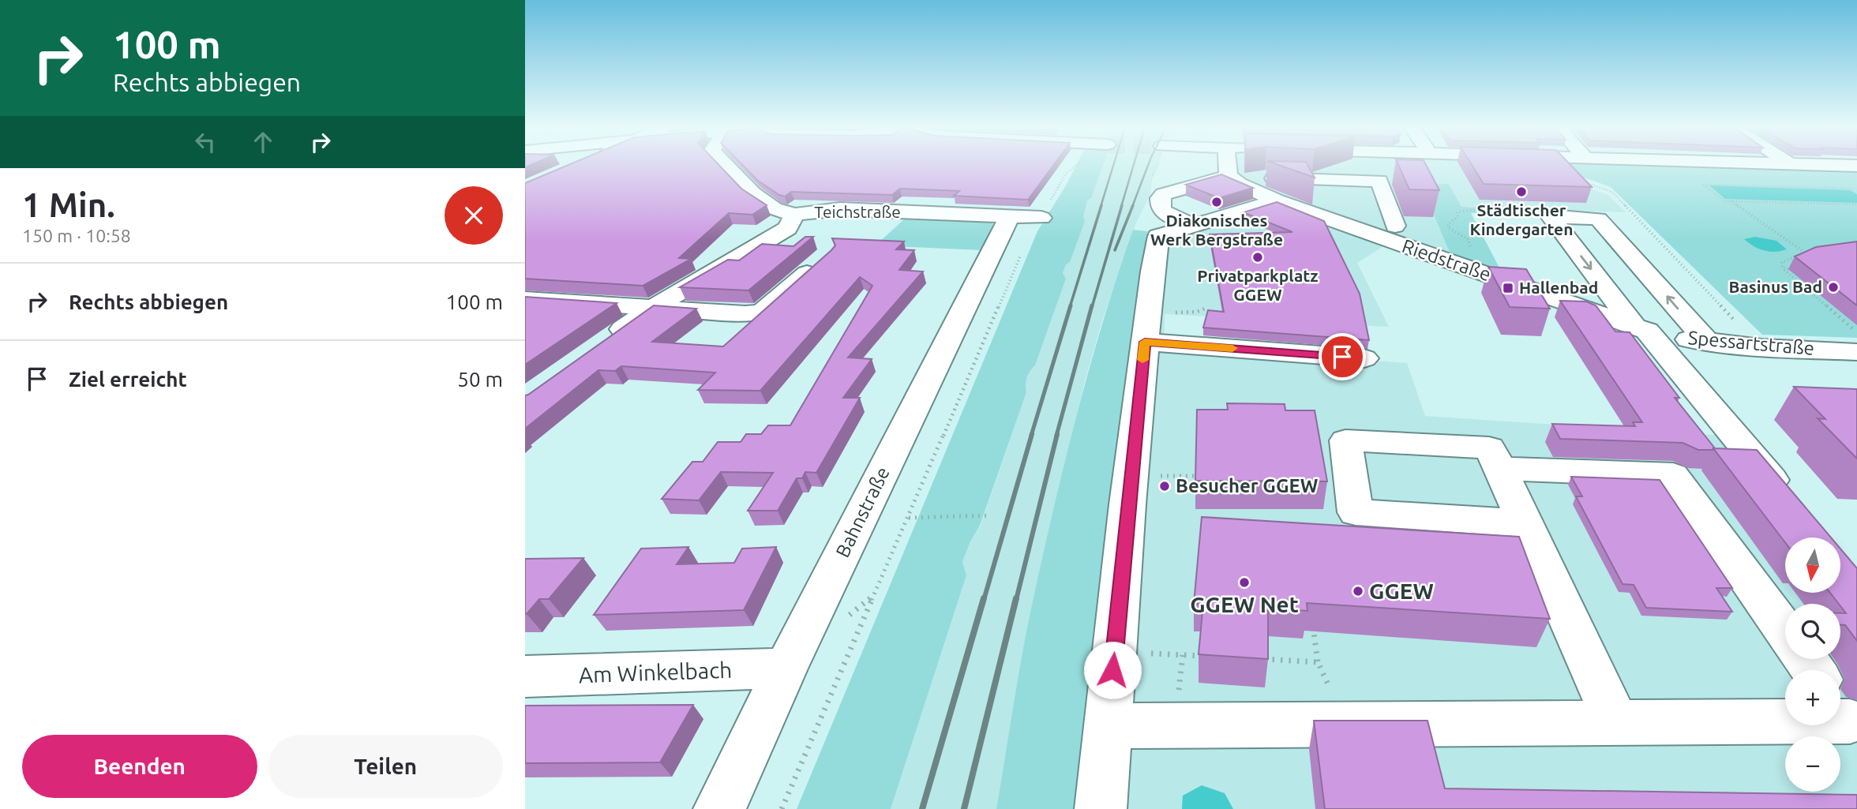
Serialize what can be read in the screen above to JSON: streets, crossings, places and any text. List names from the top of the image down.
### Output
{
  "streets": {
    "street": [
      "Teichstraße",
      "Riedstraße",
      "Spessartstraße",
      "Bahnstraße",
      "Am Winkelbach"
    ]
  },
  "crossings": [
    ["Teichstraße", "Bahnstraße"],
    ["Riedstraße", "Spessartstraße"],
    ["Bahnstraße", "Am Winkelbach"]
  ],
  "places": {
    "other": [
      "Städtischer Kindergarten",
      "Diakonisches Werk Bergstraße",
      "Privatparkplatz GGEW",
      "Basinus Bad",
      "Besucher GGEW",
      "GGEW Net",
      "GGEW"
    ],
    "transit": ["Hallenbad"]
  },
  "north": "bottom",
  "page": {
    "turn": ["100 m", "Rechts abbiegen"],
    "heading": ["1 Min.", "150 m · 10:58"],
    "list": [
      {
        "name": "Rechts abbiegen",
        "value": "100 m"
      },
      {
        "name": "Ziel erreicht",
        "value": "50 m"
      }
    ],
    "map_buttons": ["+", "−"],
    "buttons": ["Beenden", "Teilen"]
  }
}
